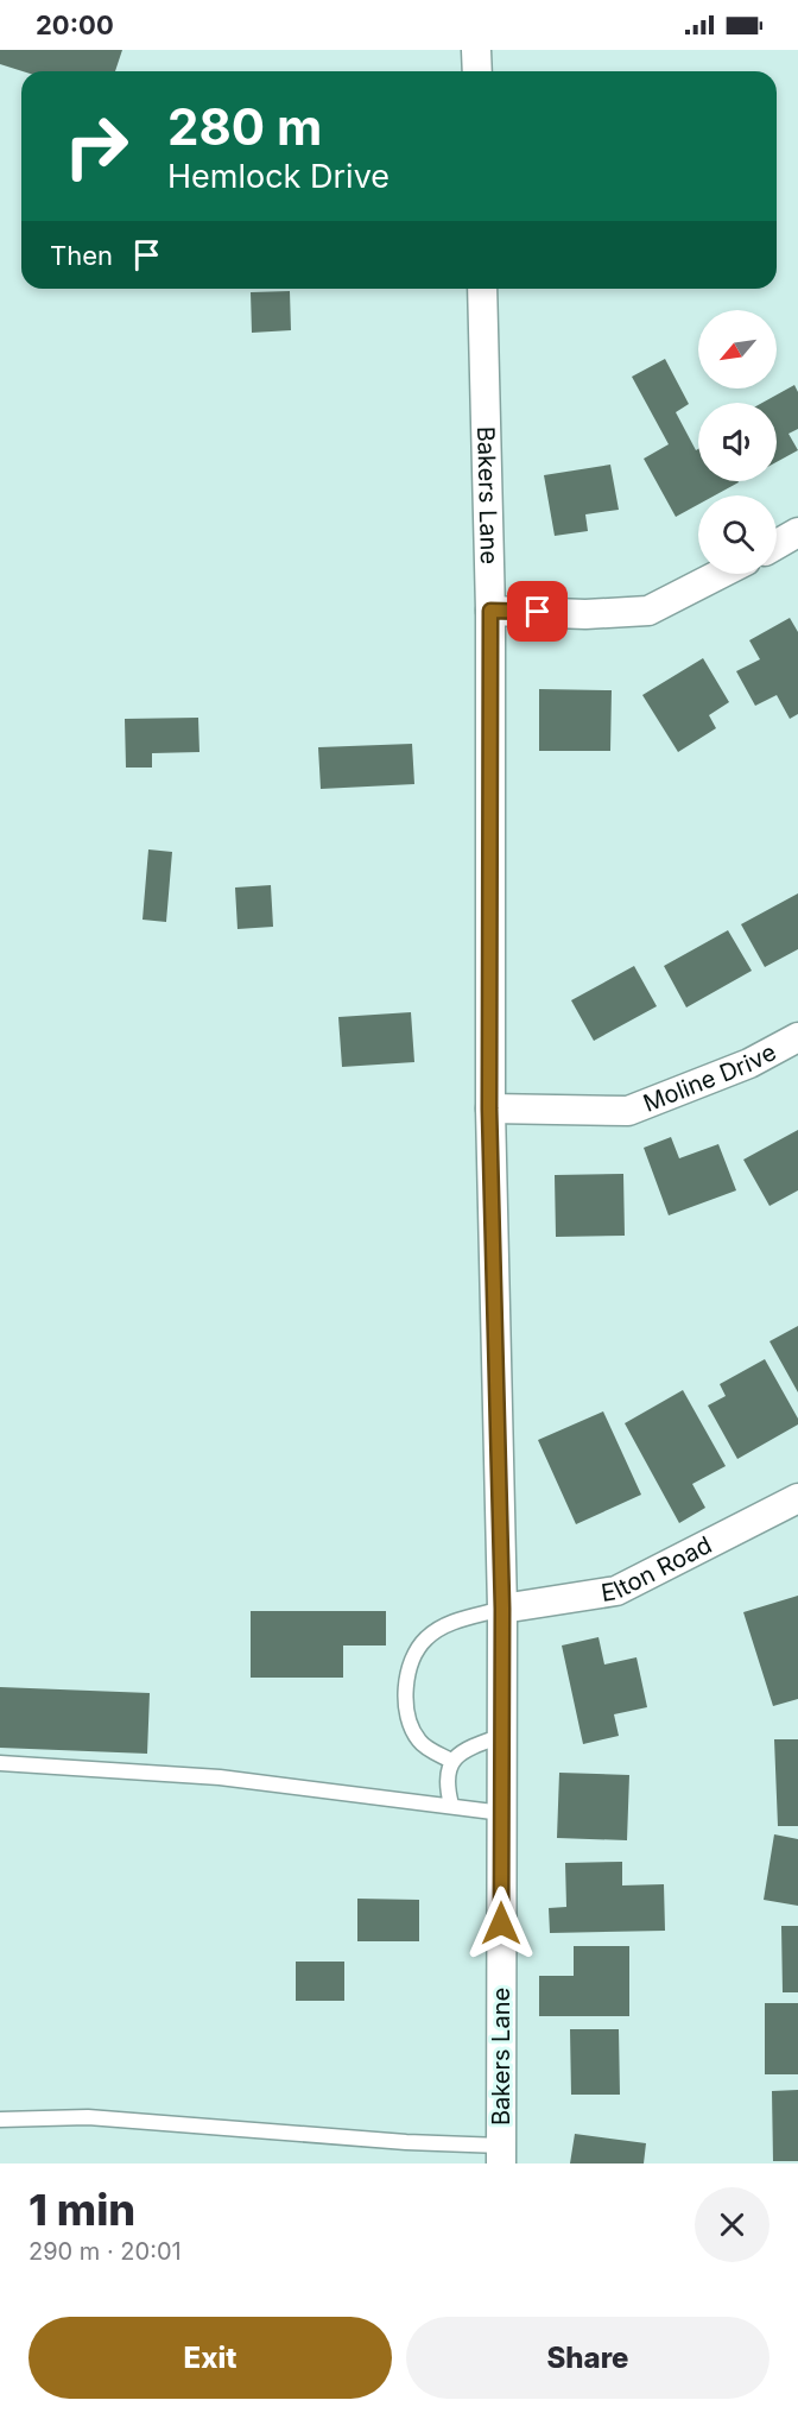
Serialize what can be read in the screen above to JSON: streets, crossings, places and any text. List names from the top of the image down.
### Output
{
  "streets": {
    "street": ["Bakers Lane", "Moline Drive", "Elton Road"]
  },
  "crossings": [
    ["Bakers Lane", "Moline Drive"],
    ["Bakers Lane", "Elton Road"]
  ],
  "north": "bottom left",
  "page": {
    "status": "20:00",
    "turn": ["280 m", "Hemlock Drive"],
    "then": "Then",
    "heading": ["1 min", "290 m · 20:01"],
    "buttons": ["Exit", "Share"]
  }
}
